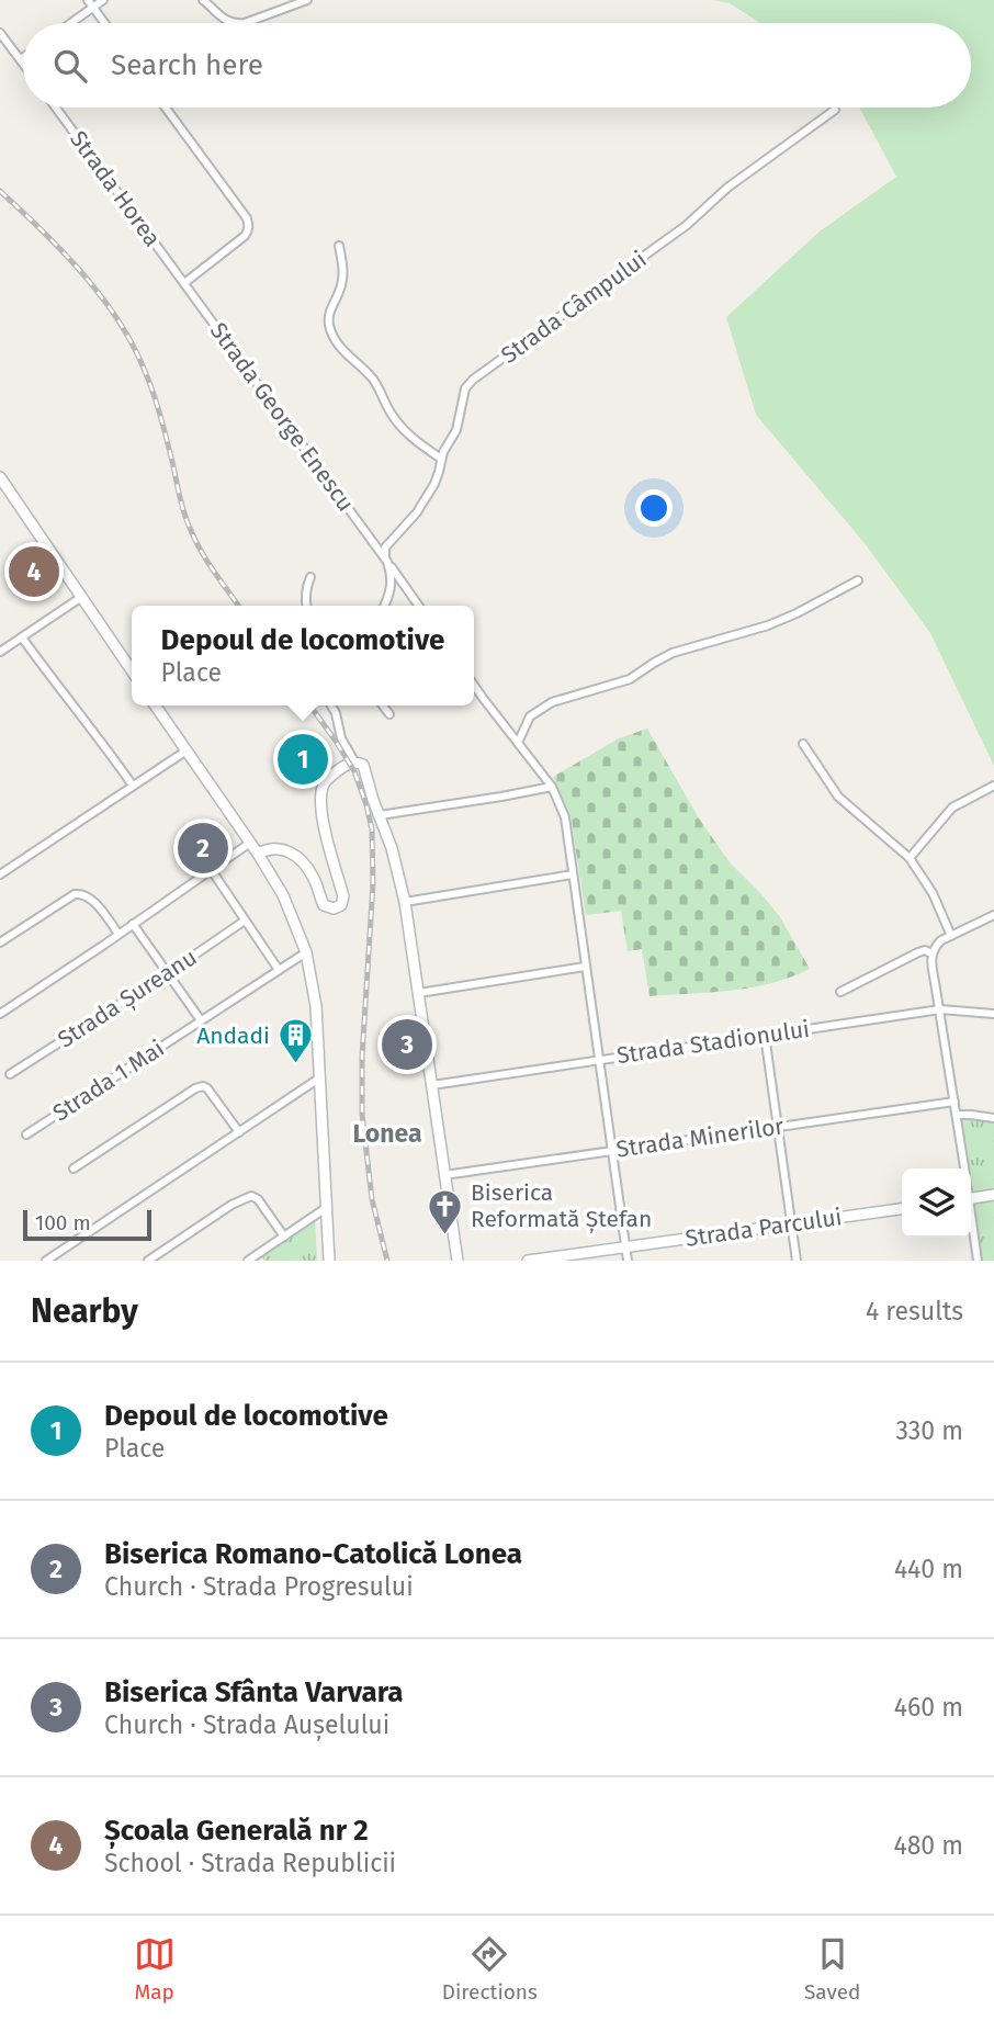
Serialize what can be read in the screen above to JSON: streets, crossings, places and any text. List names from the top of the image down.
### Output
{
  "streets": {
    "main road": ["Strada Parcului"],
    "street": [
      "Strada Horea",
      "Strada Câmpului",
      "Strada George Enescu",
      "Strada Șureanu",
      "Strada Stadionului",
      "Strada 1 Mai",
      "Strada Minerilor"
    ]
  },
  "crossings": [
    ["Strada Horea", "Strada George Enescu"],
    ["Strada Câmpului", "Strada George Enescu"]
  ],
  "districts": ["Lonea"],
  "places": {
    "building": ["Andadi"],
    "church": ["Biserica Reformată Ștefan"]
  },
  "scale_bar": "100 m",
  "page": {
    "search": "Search here",
    "pins": [
      "4",
      "1",
      "2",
      "3"
    ],
    "popup": ["Depoul de locomotive", "Place"],
    "scale": "100 m",
    "heading": ["Nearby", "4 results"],
    "list": [
      {
        "mark": "1",
        "name": "Depoul de locomotive",
        "note": "Place",
        "value": "330 m"
      },
      {
        "mark": "2",
        "name": "Biserica Romano-Catolică Lonea",
        "note": "Church · Strada Progresului",
        "value": "440 m"
      },
      {
        "mark": "3",
        "name": "Biserica Sfânta Varvara",
        "note": "Church · Strada Aușelului",
        "value": "460 m"
      },
      {
        "mark": "4",
        "name": "Școala Generală nr 2",
        "note": "School · Strada Republicii",
        "value": "480 m"
      }
    ],
    "nav": ["Map", "Directions", "Saved"]
  }
}
